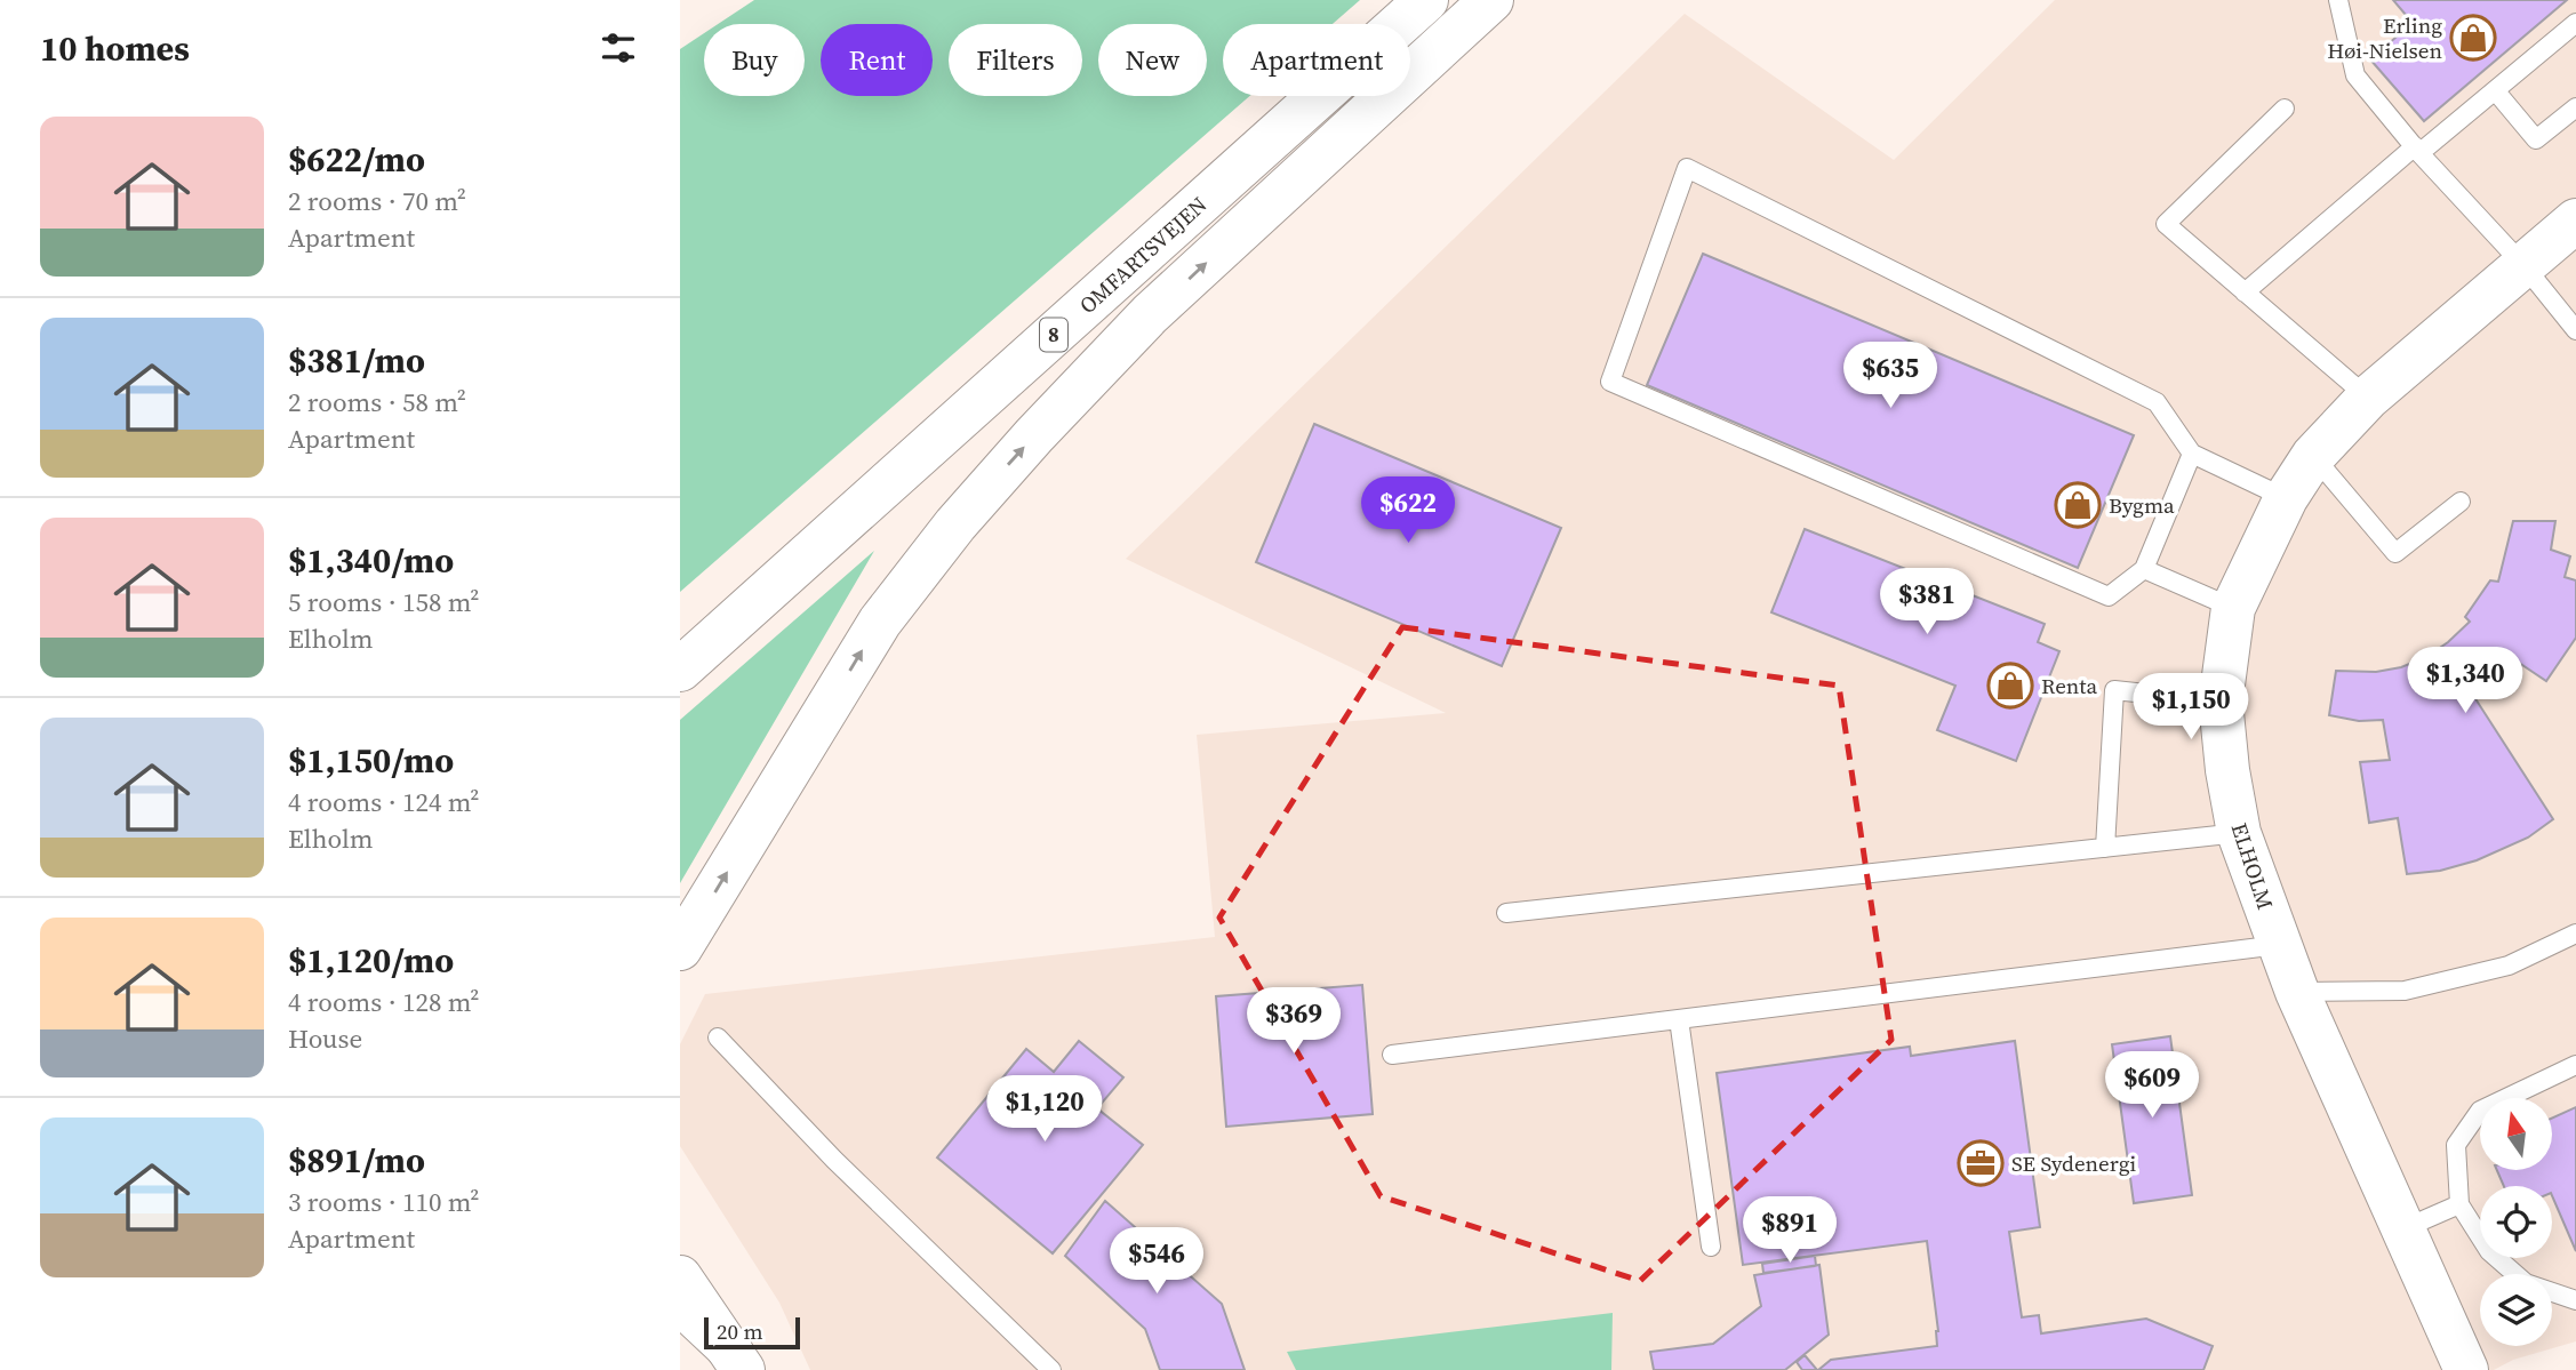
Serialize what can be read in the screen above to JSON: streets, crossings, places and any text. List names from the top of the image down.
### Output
{
  "streets": {
    "main road": ["OMFARTSVEJEN", "8", "ELHOLM"]
  },
  "places": {
    "shop": ["Erling Høi-Nielsen", "Bygma", "Renta"],
    "office": ["SE Sydenergi"]
  },
  "scale_bar": "20 m",
  "north": "top",
  "page": {
    "heading": "10 homes",
    "chip": [
      "Buy",
      "Rent",
      "Filters",
      "New",
      "Apartment"
    ],
    "list": [
      {
        "name": "$622/mo",
        "note": "2 rooms · 70 m² · Apartment"
      },
      {
        "name": "$381/mo",
        "note": "2 rooms · 58 m² · Apartment"
      },
      {
        "name": "$1,340/mo",
        "note": "5 rooms · 158 m² · Elholm"
      },
      {
        "name": "$1,150/mo",
        "note": "4 rooms · 124 m² · Elholm"
      },
      {
        "name": "$1,120/mo",
        "note": "4 rooms · 128 m² · House"
      },
      {
        "name": "$891/mo",
        "note": "3 rooms · 110 m² · Apartment"
      }
    ],
    "price": [
      "$635",
      "$622",
      "$381",
      "$1,340",
      "$1,150",
      "$369",
      "$609",
      "$1,120",
      "$891",
      "$546"
    ],
    "scale": "20 m"
  }
}
